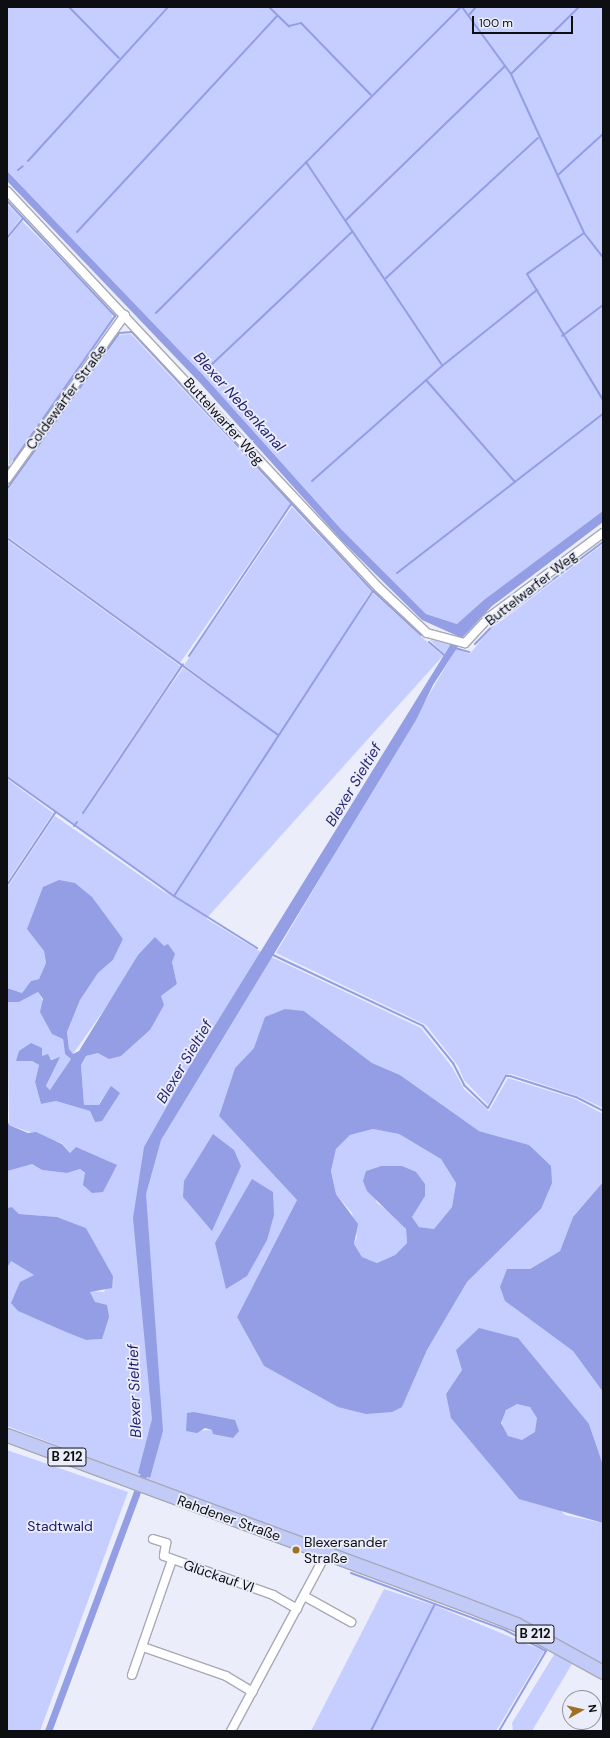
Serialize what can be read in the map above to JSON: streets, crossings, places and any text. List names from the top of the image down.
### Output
{
  "streets": {
    "main road": ["B 212", "Rahdener Straße"],
    "street": ["Coldewärfer Straße", "Buttelwarfer Weg", "Glückauf VI"]
  },
  "crossings": [
    ["Coldewärfer Straße", "Buttelwarfer Weg"]
  ],
  "water": ["Blexer Nebenkanal", "Blexer Sieltief"],
  "parks": ["Stadtwald"],
  "places": ["Blexersander Straße"],
  "scale_bar": "100 m",
  "north": "right"
}
